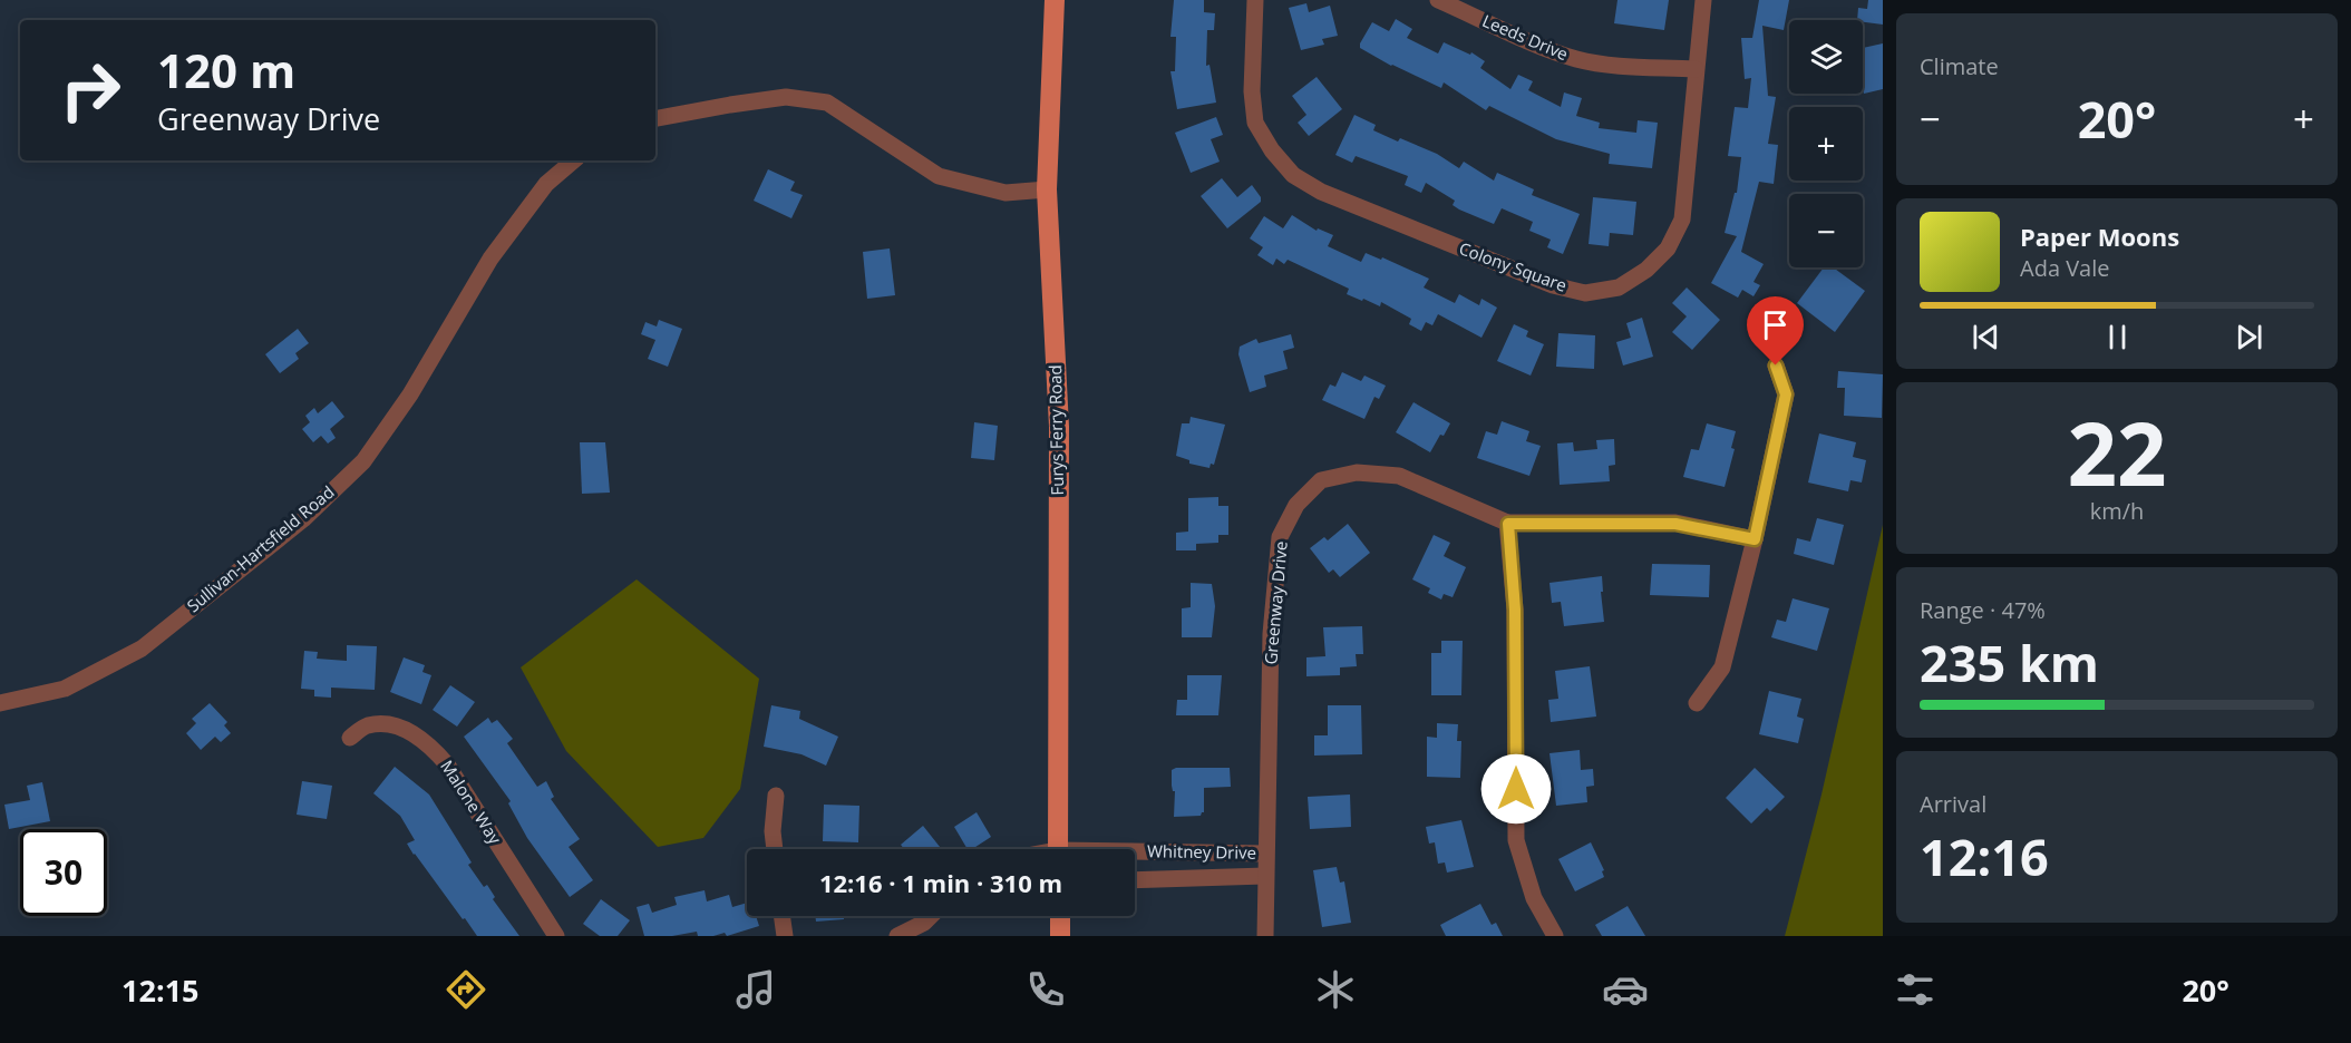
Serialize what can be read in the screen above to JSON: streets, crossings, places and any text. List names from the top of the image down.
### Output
{
  "streets": {
    "main road": ["Furys Ferry Road"],
    "street": [
      "Leeds Drive",
      "Colony Square",
      "Sullivan-Hartsfield Road",
      "Greenway Drive",
      "Malone Way",
      "Whitney Drive"
    ]
  },
  "crossings": [
    ["Leeds Drive", "Colony Square"],
    ["Greenway Drive", "Whitney Drive"]
  ],
  "page": {
    "tile": [
      "Climate",
      ["22", "km/h"],
      ["Range · 47%", "235 km"],
      ["Arrival", "12:16"]
    ],
    "map_buttons": ["+", "−"],
    "turn": ["120 m", "Greenway Drive"],
    "heat": ["−", "20°", "+"],
    "song": ["Paper Moons", "Ada Vale"],
    "limit": "30",
    "trip": "12:16 · 1 min · 310 m",
    "tabs": ["12:15", "20°"]
  }
}
